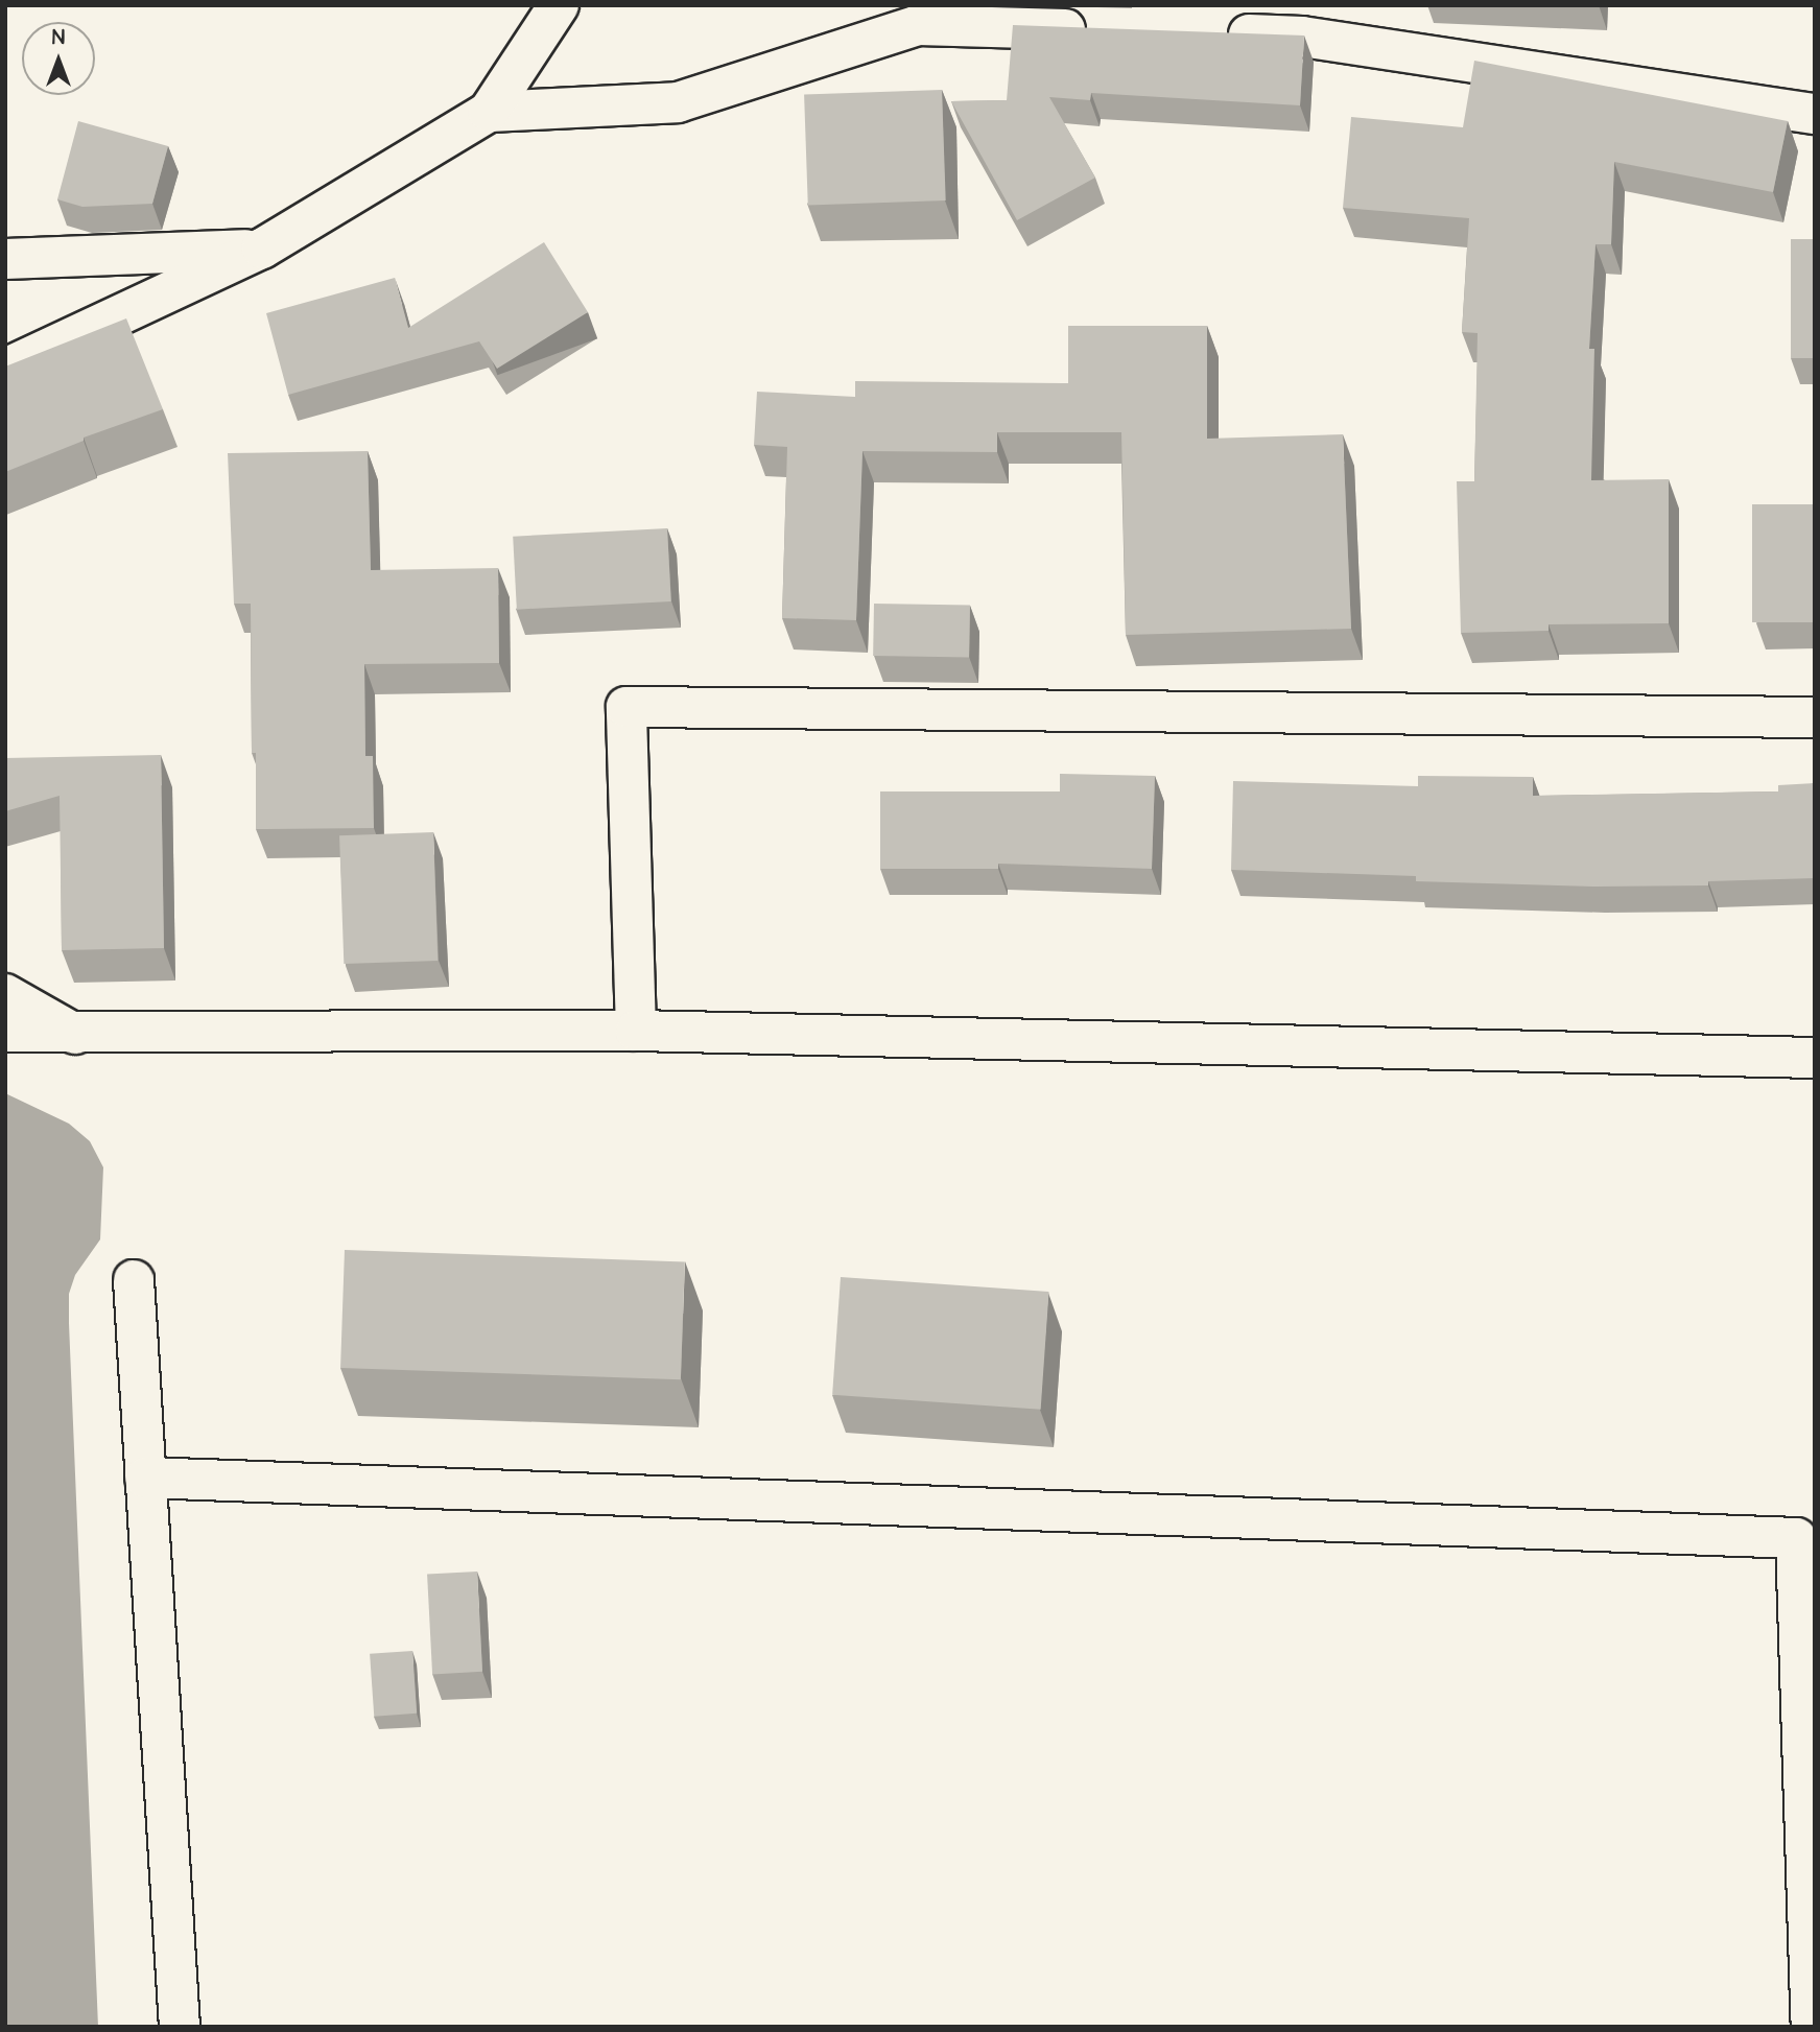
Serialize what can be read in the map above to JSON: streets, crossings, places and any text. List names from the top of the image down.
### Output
{
  "north": "top"
}
